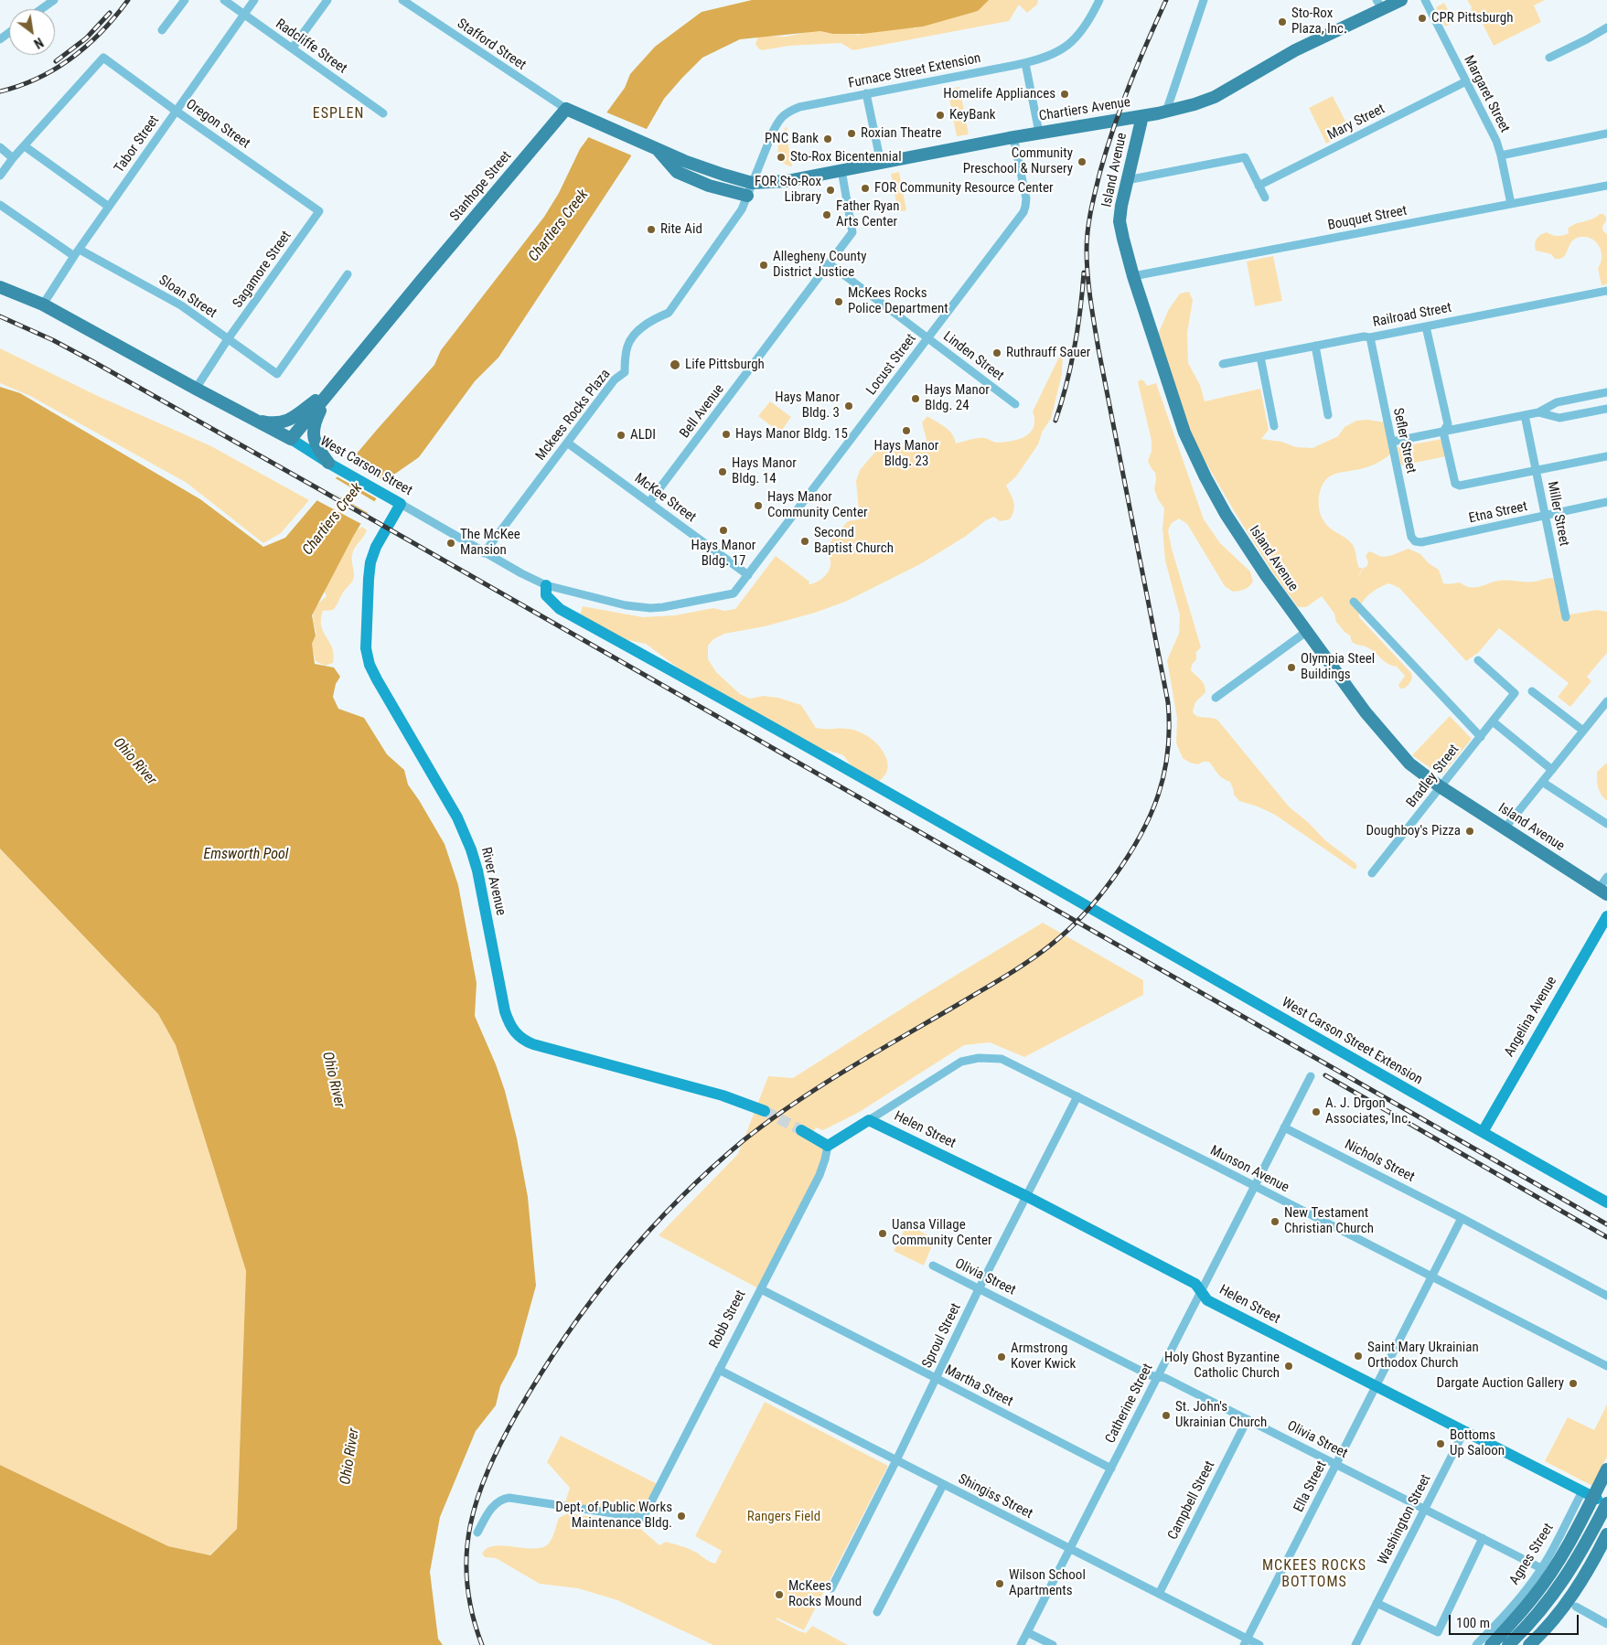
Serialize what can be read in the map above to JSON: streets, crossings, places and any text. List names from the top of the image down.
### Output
{
  "streets": {
    "main road": [
      "Chartiers Avenue",
      "Island Avenue",
      "Stanhope Street",
      "West Carson Street"
    ],
    "street": [
      "Stafford Street",
      "Radcliffe Street",
      "Furnace Street Extension",
      "Margaret Street",
      "Mary Street",
      "Oregon Street",
      "Tabor Street",
      "Bouquet Street",
      "Sagamore Street",
      "Sloan Street",
      "Railroad Street",
      "Linden Street",
      "Locust Street",
      "Bell Avenue",
      "Mckees Rocks Plaza",
      "Sefler Street",
      "McKee Street",
      "Etna Street",
      "Miller Street",
      "Bradley Street",
      "River Avenue",
      "Angelina Avenue",
      "West Carson Street Extension",
      "Helen Street",
      "Nichols Street",
      "Munson Avenue",
      "Olivia Street",
      "Robb Street",
      "Sproul Street",
      "Martha Street",
      "Catherine Street",
      "Ella Street",
      "Shingiss Street",
      "Campbell Street",
      "Washington Street",
      "Agnes Street"
    ]
  },
  "crossings": [
    ["Stafford Street", "Stanhope Street"],
    ["Radcliffe Street", "Tabor Street"],
    ["Furnace Street Extension", "Chartiers Avenue"],
    ["Furnace Street Extension", "Mckees Rocks Plaza"],
    ["Margaret Street", "Mary Street"],
    ["Margaret Street", "Bouquet Street"],
    ["Chartiers Avenue", "Island Avenue"],
    ["Chartiers Avenue", "Locust Street"],
    ["Chartiers Avenue", "Bell Avenue"],
    ["Chartiers Avenue", "Mckees Rocks Plaza"],
    ["Oregon Street", "Tabor Street"],
    ["Oregon Street", "Sagamore Street"],
    ["Tabor Street", "Sloan Street"],
    ["Tabor Street", "West Carson Street"],
    ["Island Avenue", "Bouquet Street"],
    ["Island Avenue", "Bradley Street"],
    ["Stanhope Street", "West Carson Street"],
    ["Sagamore Street", "Sloan Street"],
    ["Sagamore Street", "West Carson Street"],
    ["Railroad Street", "Sefler Street"],
    ["Linden Street", "Locust Street"],
    ["Linden Street", "Bell Avenue"],
    ["Locust Street", "West Carson Street"],
    ["Locust Street", "McKee Street"],
    ["Bell Avenue", "McKee Street"],
    ["Mckees Rocks Plaza", "West Carson Street"],
    ["Mckees Rocks Plaza", "McKee Street"],
    ["Sefler Street", "Etna Street"],
    ["West Carson Street", "River Avenue"],
    ["West Carson Street", "West Carson Street Extension"],
    ["Etna Street", "Miller Street"],
    ["Angelina Avenue", "West Carson Street Extension"],
    ["Helen Street", "Munson Avenue"],
    ["Helen Street", "Sproul Street"],
    ["Helen Street", "Catherine Street"],
    ["Helen Street", "Ella Street"],
    ["Helen Street", "Washington Street"],
    ["Helen Street", "Agnes Street"],
    ["Nichols Street", "Catherine Street"],
    ["Nichols Street", "Ella Street"],
    ["Munson Avenue", "Sproul Street"],
    ["Munson Avenue", "Catherine Street"],
    ["Munson Avenue", "Ella Street"],
    ["Olivia Street", "Sproul Street"],
    ["Olivia Street", "Catherine Street"],
    ["Olivia Street", "Ella Street"],
    ["Olivia Street", "Campbell Street"],
    ["Olivia Street", "Washington Street"],
    ["Olivia Street", "Agnes Street"],
    ["Robb Street", "Martha Street"],
    ["Robb Street", "Shingiss Street"],
    ["Sproul Street", "Martha Street"],
    ["Sproul Street", "Shingiss Street"],
    ["Martha Street", "Catherine Street"],
    ["Catherine Street", "Shingiss Street"],
    ["Ella Street", "Shingiss Street"],
    ["Shingiss Street", "Campbell Street"]
  ],
  "districts": ["ESPLEN", "MCKEES ROCKS BOTTOMS"],
  "water": ["Chartiers Creek", "Ohio River", "Emsworth Pool"],
  "parks": ["Rangers Field"],
  "places": [
    "CPR Pittsburgh",
    "Sto-Rox Plaza, Inc.",
    "Homelife Appliances",
    "KeyBank",
    "Roxian Theatre",
    "PNC Bank",
    "Sto-Rox Bicentennial",
    "Community Preschool & Nursery",
    "FOR Community Resource Center",
    "FOR Sto-Rox Library",
    "Father Ryan Arts Center",
    "Rite Aid",
    "Allegheny County District Justice",
    "McKees Rocks Police Department",
    "Ruthrauff Sauer",
    "Life Pittsburgh",
    "Hays Manor Bldg. 24",
    "Hays Manor Bldg. 3",
    "Hays Manor Bldg. 23",
    "Hays Manor Bldg. 15",
    "ALDI",
    "Hays Manor Bldg. 14",
    "Hays Manor Community Center",
    "Hays Manor Bldg. 17",
    "Second Baptist Church",
    "The McKee Mansion",
    "Olympia Steel Buildings",
    "Doughboy's Pizza",
    "A. J. Drgon Associates, Inc.",
    "New Testament Christian Church",
    "Uansa Village Community Center",
    "Saint Mary Ukrainian Orthodox Church",
    "Armstrong Kover Kwick",
    "Holy Ghost Byzantine Catholic Church",
    "Dargate Auction Gallery",
    "St. John's Ukrainian Church",
    "Bottoms Up Saloon",
    "Dept. of Public Works Maintenance Bldg.",
    "Wilson School Apartments",
    "McKees Rocks Mound"
  ],
  "scale_bar": "100 m",
  "north": "bottom right"
}
